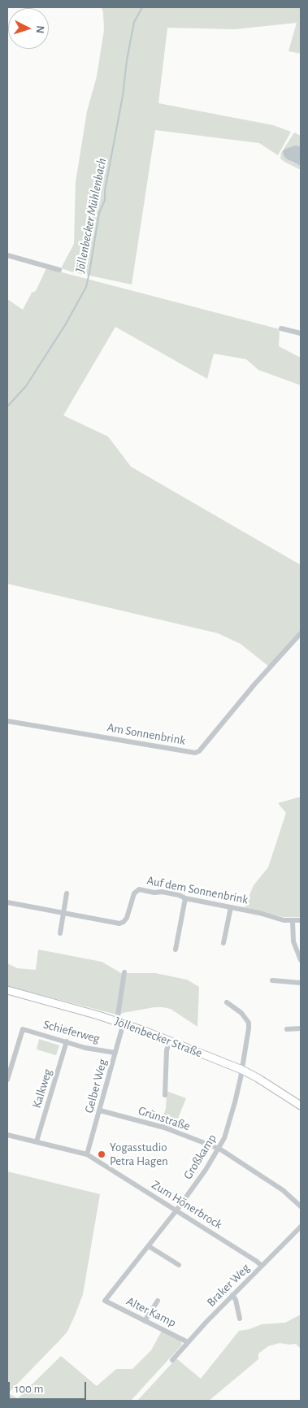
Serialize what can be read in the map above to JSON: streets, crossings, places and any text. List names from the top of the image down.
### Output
{
  "streets": {
    "main road": ["Jöllenbecker Straße"],
    "street": [
      "Am Sonnenbrink",
      "Auf dem Sonnenbrink",
      "Schieferweg",
      "Gelber Weg",
      "Kalkweg",
      "Grünstraße",
      "Großkamp",
      "Zum Hönerbrock",
      "Braker Weg",
      "Alter Kamp"
    ]
  },
  "crossings": [
    ["Schieferweg", "Gelber Weg"],
    ["Schieferweg", "Kalkweg"],
    ["Jöllenbecker Straße", "Gelber Weg"],
    ["Jöllenbecker Straße", "Großkamp"],
    ["Gelber Weg", "Grünstraße"],
    ["Gelber Weg", "Zum Hönerbrock"],
    ["Kalkweg", "Zum Hönerbrock"],
    ["Grünstraße", "Großkamp"],
    ["Großkamp", "Zum Hönerbrock"],
    ["Großkamp", "Alter Kamp"],
    ["Zum Hönerbrock", "Braker Weg"],
    ["Braker Weg", "Alter Kamp"]
  ],
  "water": ["Jöllenbecker Mühlenbach"],
  "places": ["Yogasstudio Petra Hagen"],
  "scale_bar": "100 m",
  "north": "right"
}
